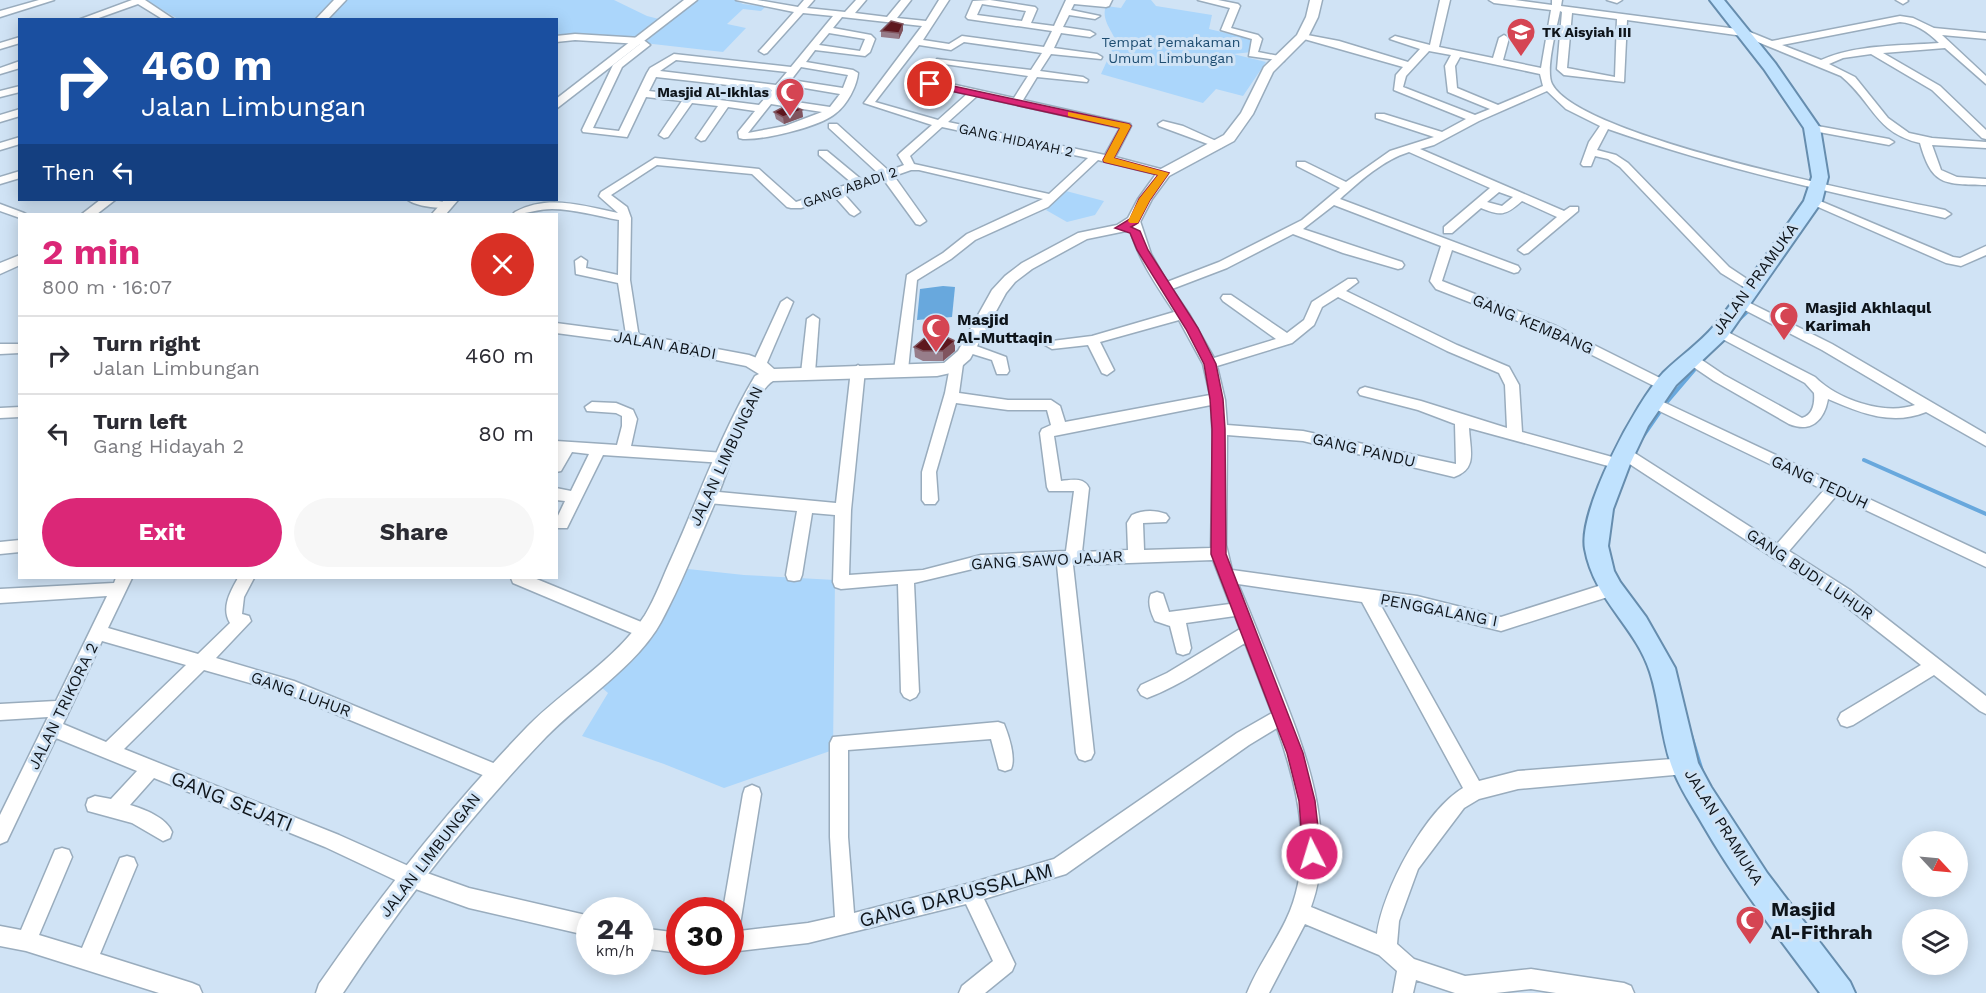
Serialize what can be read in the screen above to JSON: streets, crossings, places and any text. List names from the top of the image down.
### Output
{
  "streets": {
    "main road": ["JALAN PRAMUKA"],
    "street": [
      "GANG HIDAYAH 2",
      "GANG ABADI 2",
      "GANG KEMBANG",
      "JALAN ABADI",
      "GANG PANDU",
      "JALAN LIMBUNGAN",
      "GANG TEDUH",
      "GANG SAWO JAJAR",
      "GANG BUDI LUHUR",
      "PENGGALANG I",
      "GANG LUHUR",
      "JALAN TRIKORA 2",
      "GANG SEJATI",
      "GANG DARUSSALAM"
    ]
  },
  "crossings": [
    ["JALAN PRAMUKA", "GANG KEMBANG"],
    ["JALAN PRAMUKA", "GANG TEDUH"],
    ["JALAN PRAMUKA", "GANG BUDI LUHUR"],
    ["JALAN PRAMUKA", "PENGGALANG I"],
    ["GANG KEMBANG", "GANG TEDUH"],
    ["JALAN ABADI", "JALAN LIMBUNGAN"],
    ["JALAN LIMBUNGAN", "GANG LUHUR"],
    ["JALAN LIMBUNGAN", "GANG SEJATI"],
    ["GANG LUHUR", "JALAN TRIKORA 2"],
    ["JALAN TRIKORA 2", "GANG SEJATI"]
  ],
  "parks": ["Tempat Pemakaman Umum Limbungan"],
  "places": {
    "school or university": ["TK Aisyiah III"],
    "mosque": [
      "Masjid Al-Ikhlas",
      "Masjid Akhlaqul Karimah",
      "Masjid Al-Muttaqin",
      "Masjid Al-Fithrah"
    ]
  },
  "north": "bottom right",
  "page": {
    "turn": ["460 m", "Jalan Limbungan"],
    "then": "Then",
    "heading": ["2 min", "800 m · 16:07"],
    "list": [
      {
        "name": "Turn right",
        "note": "Jalan Limbungan",
        "value": "460 m"
      },
      {
        "name": "Turn left",
        "note": "Gang Hidayah 2",
        "value": "80 m"
      }
    ],
    "buttons": ["Exit", "Share"],
    "speed": "24 km/h",
    "limit": "30"
  }
}
